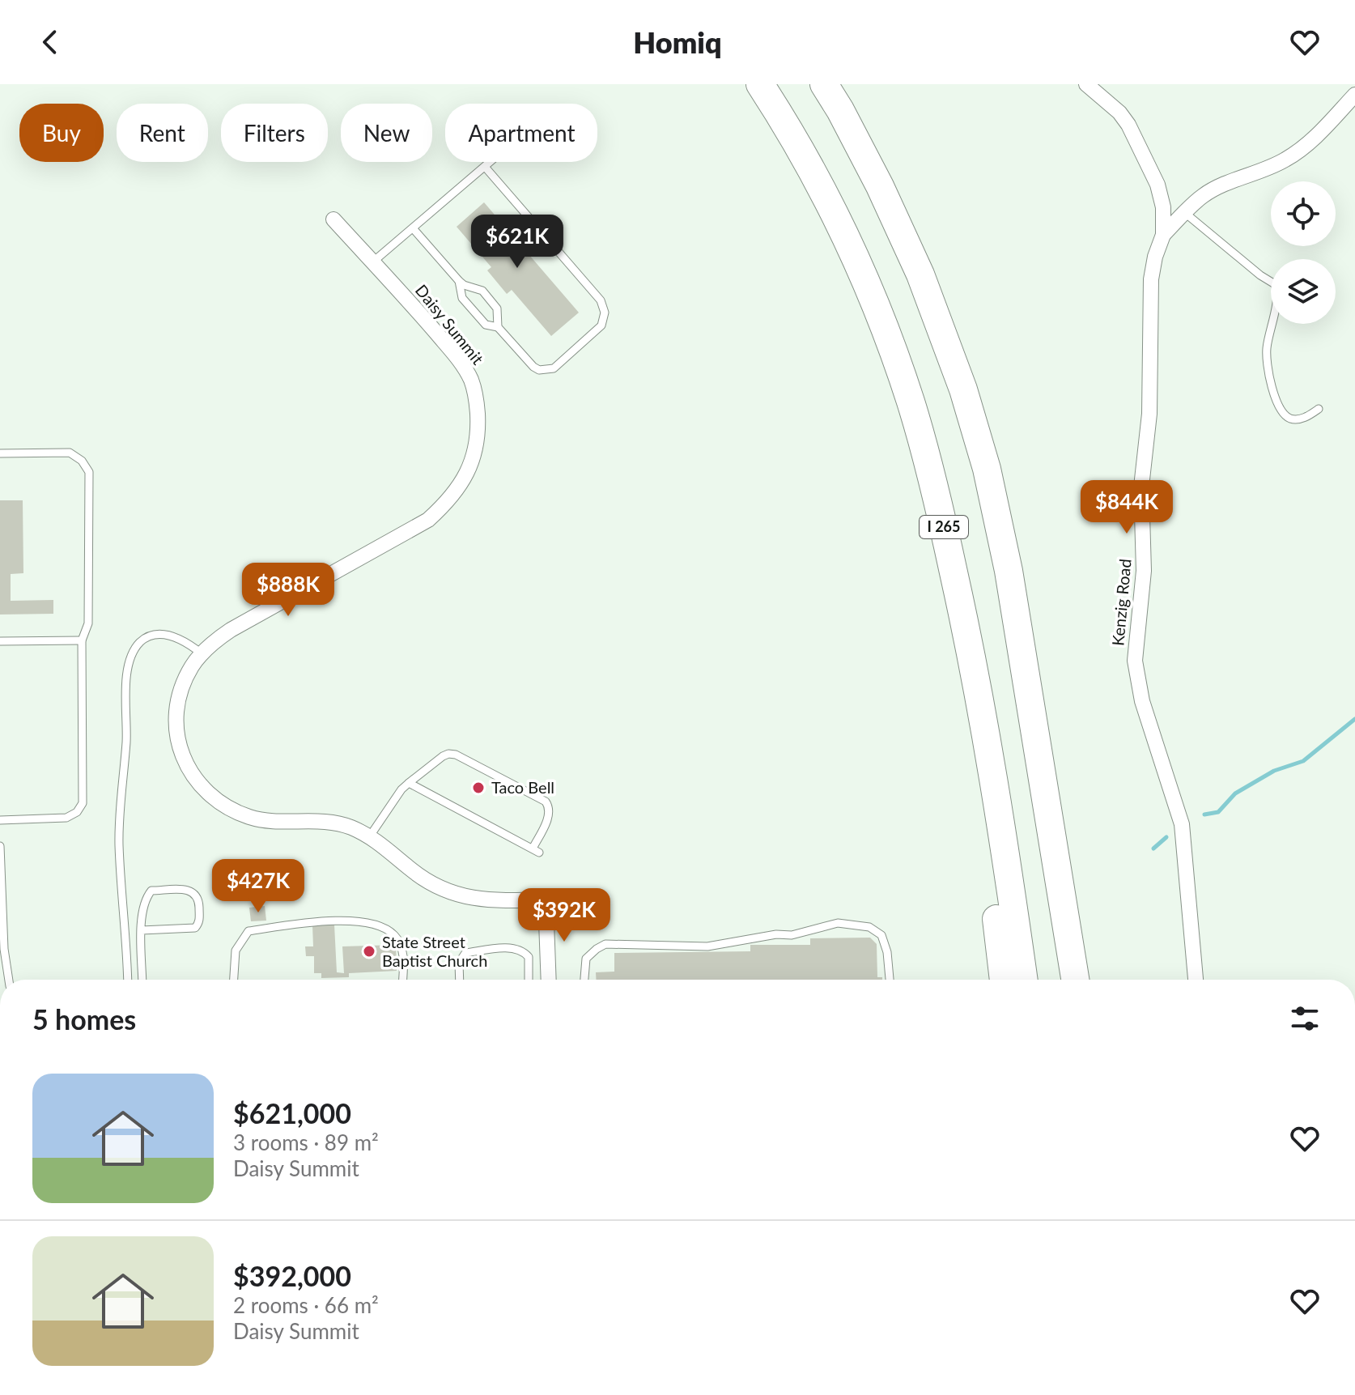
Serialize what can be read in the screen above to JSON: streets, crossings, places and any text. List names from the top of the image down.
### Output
{
  "streets": {
    "highway": ["I 265"],
    "street": ["Daisy Summit", "Kenzig Road"]
  },
  "places": ["Taco Bell", "State Street Baptist Church"],
  "page": {
    "header": "Homiq",
    "chip": [
      "Buy",
      "Rent",
      "Filters",
      "New",
      "Apartment"
    ],
    "price": [
      "$621K",
      "$844K",
      "$888K",
      "$427K",
      "$392K"
    ],
    "heading": "5 homes",
    "list": [
      {
        "name": "$621,000",
        "note": "3 rooms · 89 m² · Daisy Summit"
      },
      {
        "name": "$392,000",
        "note": "2 rooms · 66 m² · Daisy Summit"
      }
    ]
  }
}
